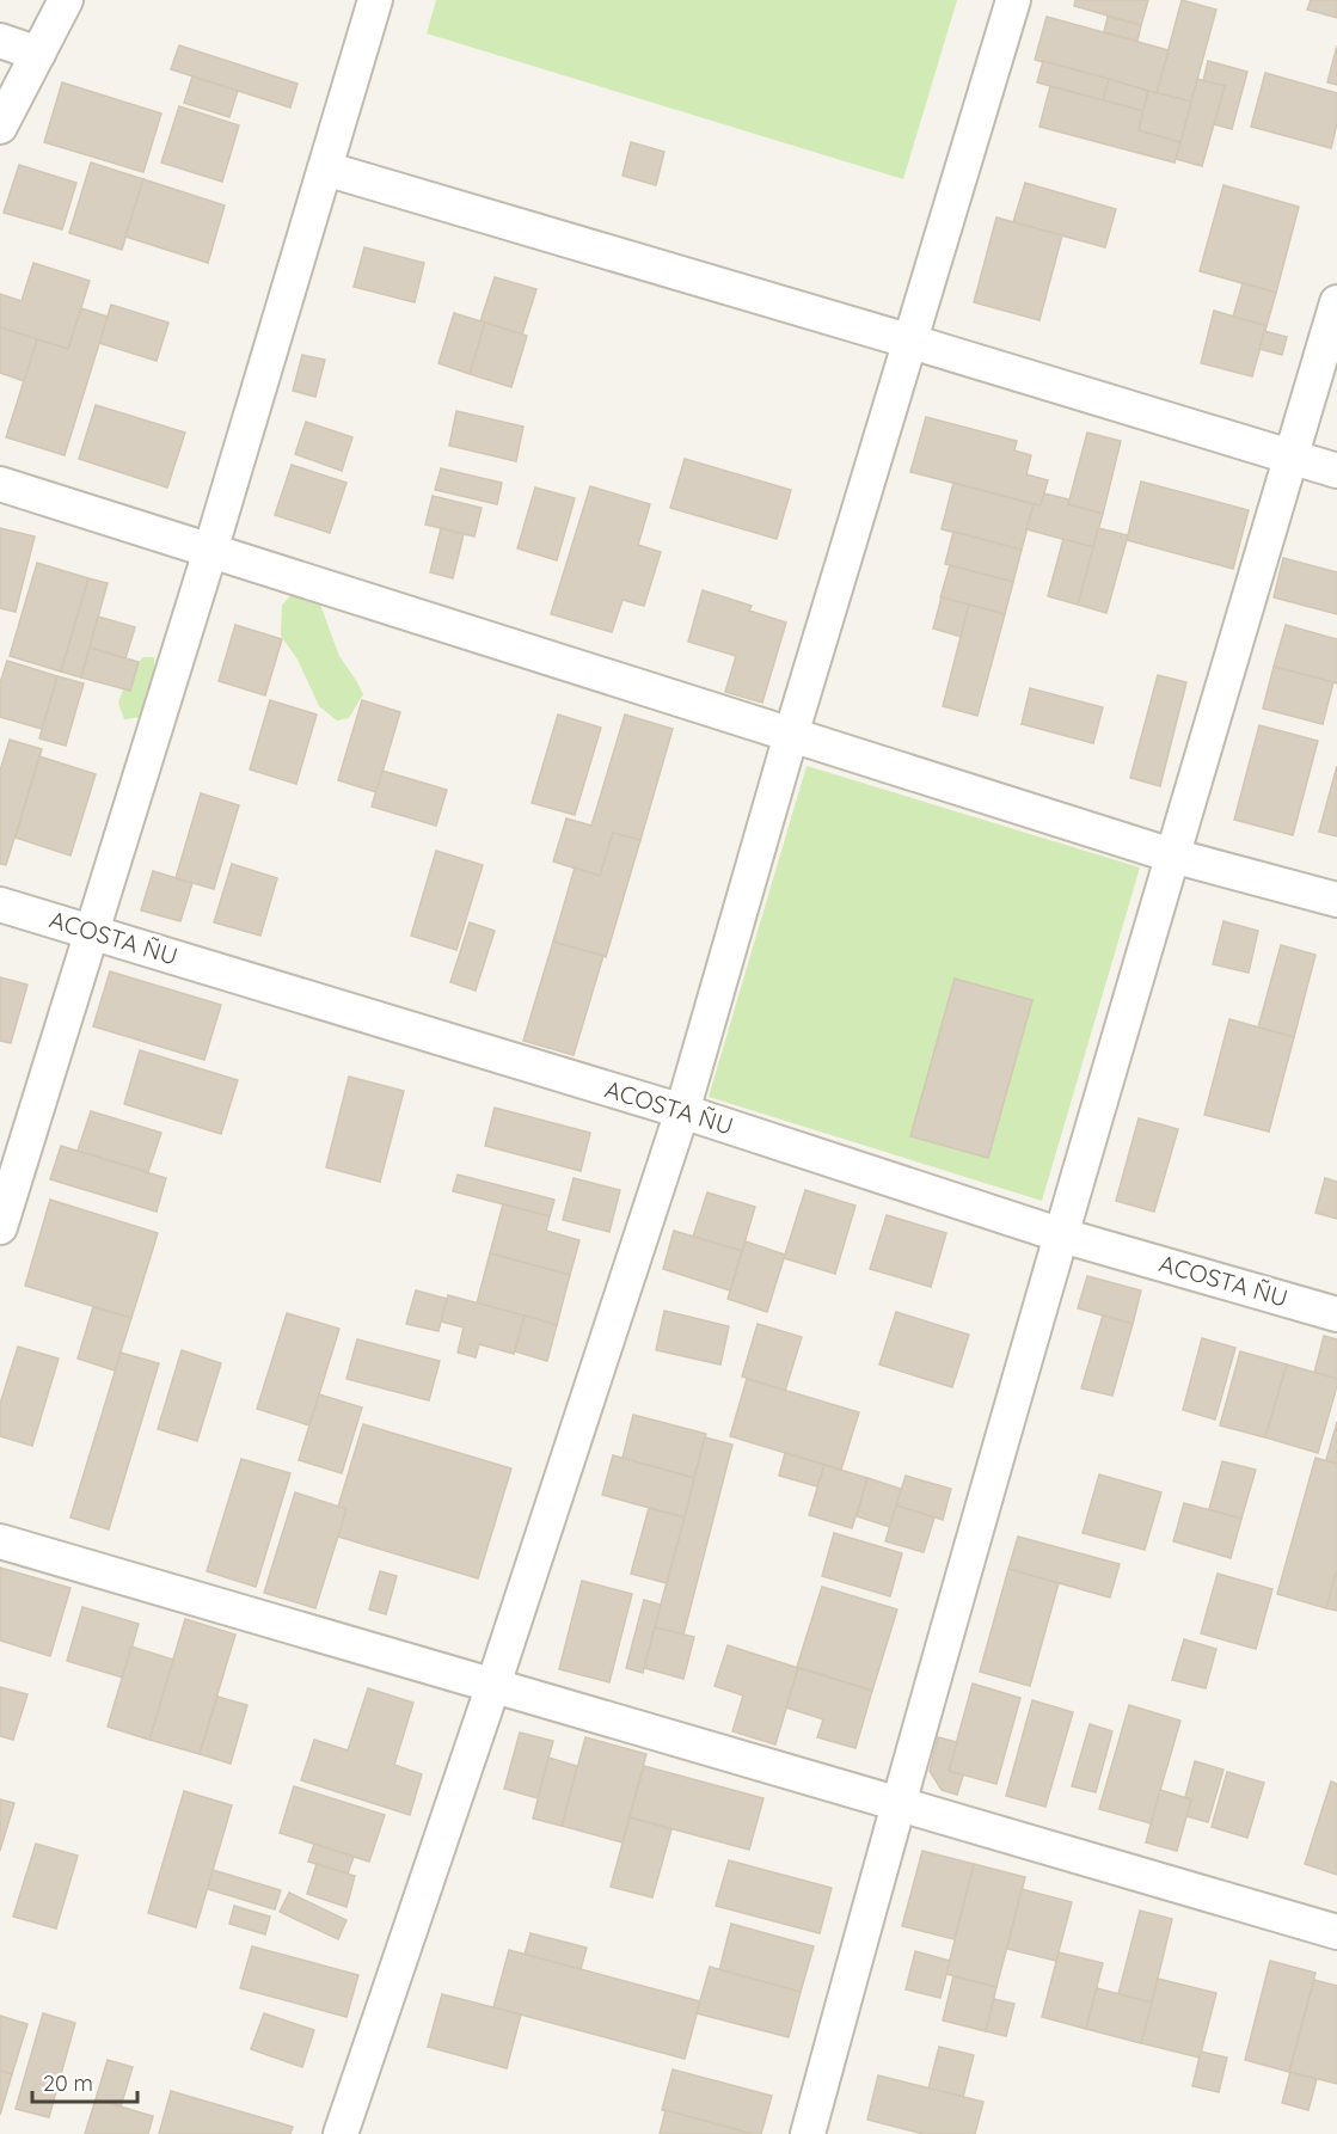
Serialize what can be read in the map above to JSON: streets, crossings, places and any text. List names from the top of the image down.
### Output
{
  "streets": {
    "street": ["ACOSTA ÑU"]
  },
  "scale_bar": "20 m"
}
